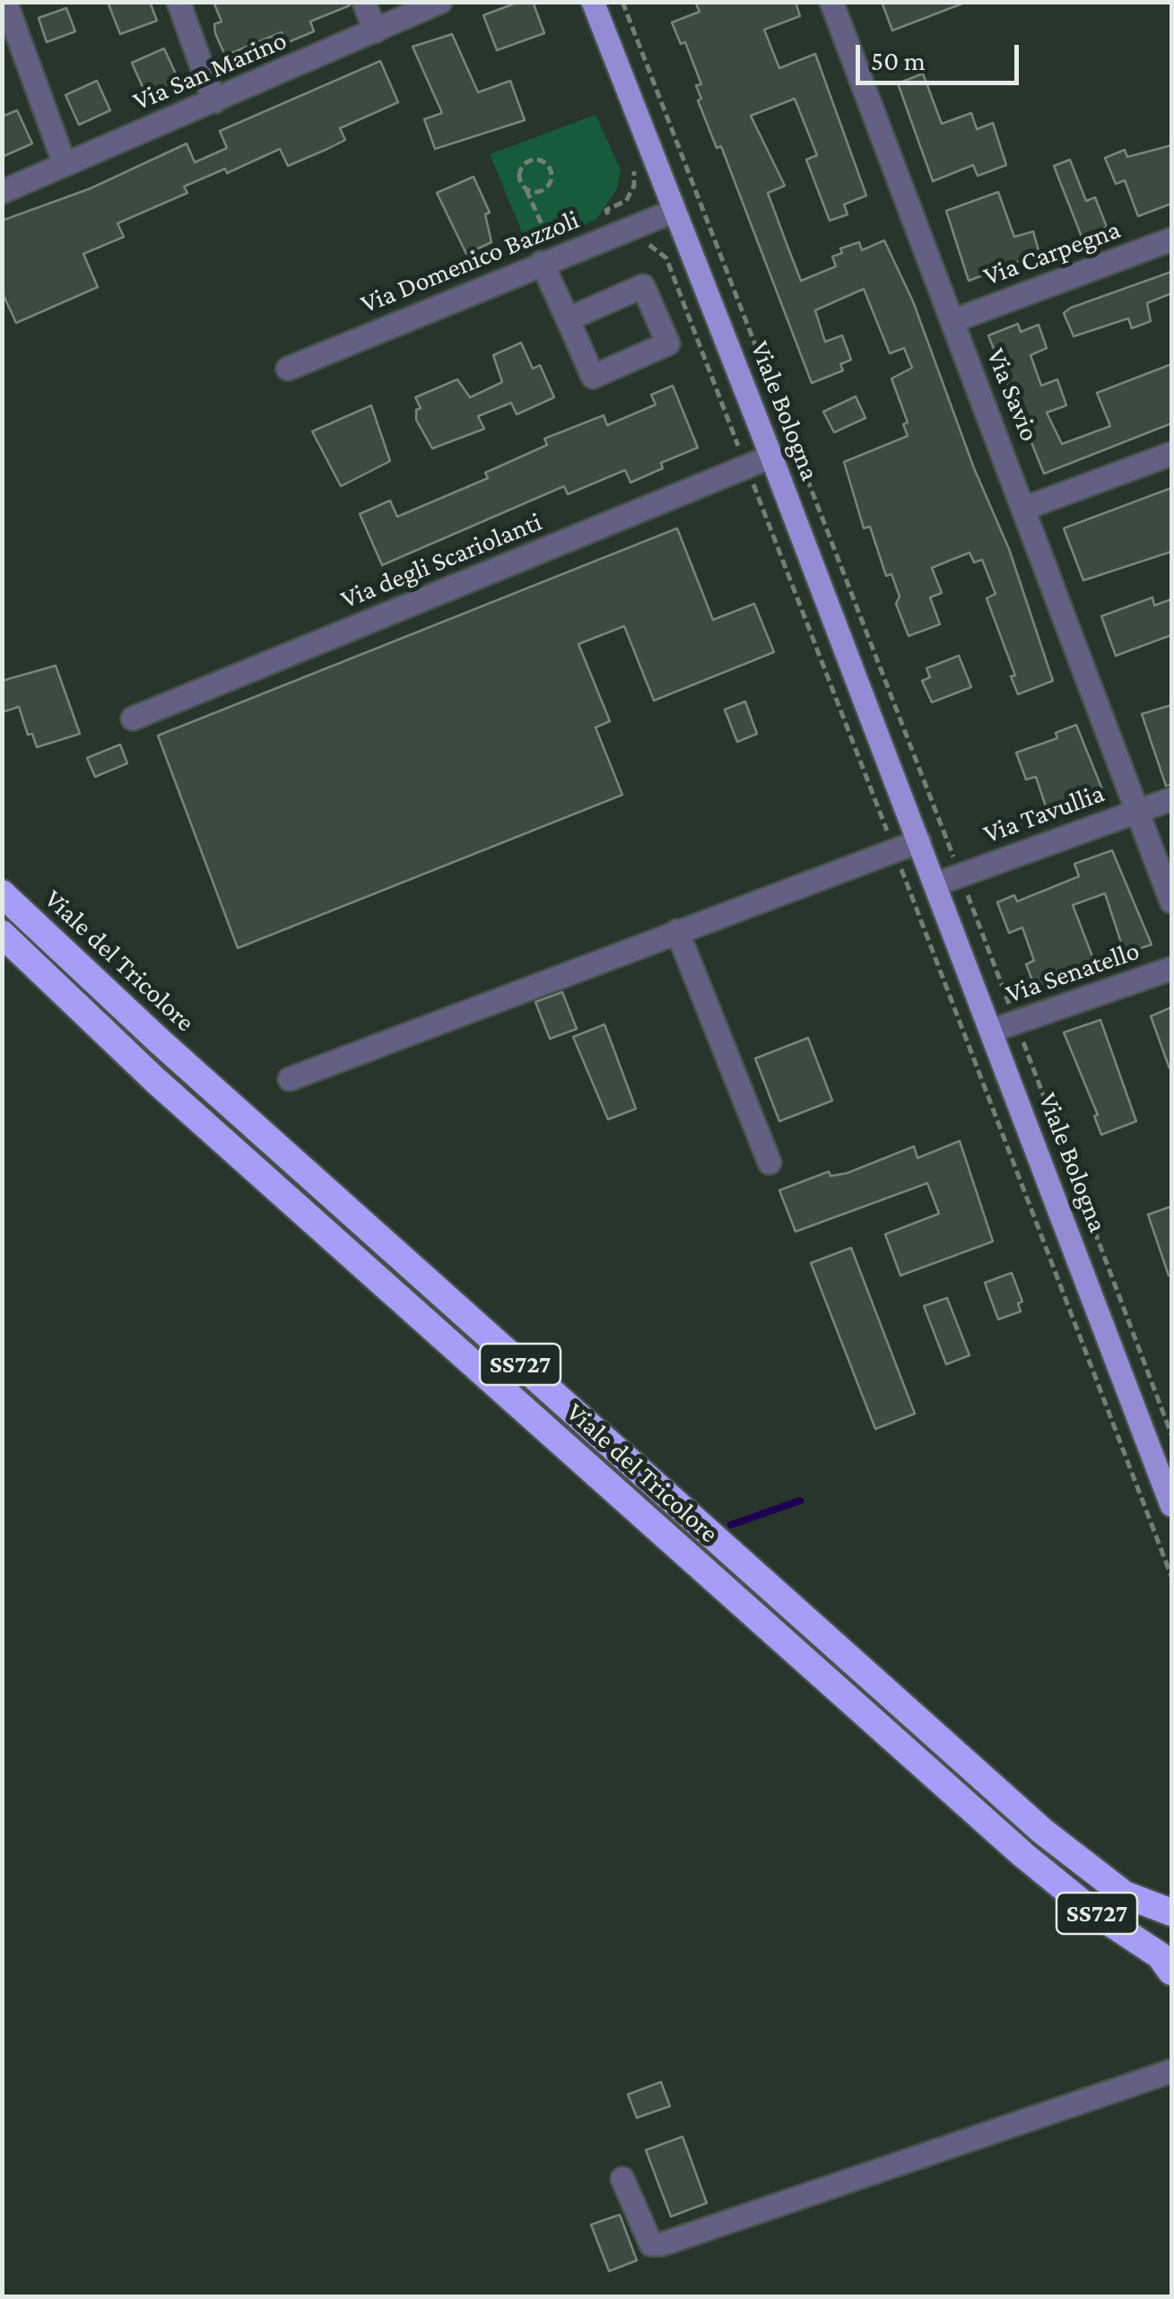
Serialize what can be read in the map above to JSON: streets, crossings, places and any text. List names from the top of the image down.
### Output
{
  "streets": {
    "highway": ["Viale del Tricolore", "SS727"],
    "main road": ["Viale Bologna"],
    "street": [
      "Via San Marino",
      "Via Carpegna",
      "Via Domenico Bazzoli",
      "Via Savio",
      "Via degli Scariolanti",
      "Via Tavullia",
      "Via Senatello"
    ]
  },
  "crossings": [
    ["Via Carpegna", "Via Savio"],
    ["Via Domenico Bazzoli", "Viale Bologna"],
    ["Via Savio", "Via Tavullia"],
    ["Viale Bologna", "Via degli Scariolanti"],
    ["Viale Bologna", "Via Tavullia"],
    ["Viale Bologna", "Via Senatello"]
  ],
  "scale_bar": "50 m"
}
